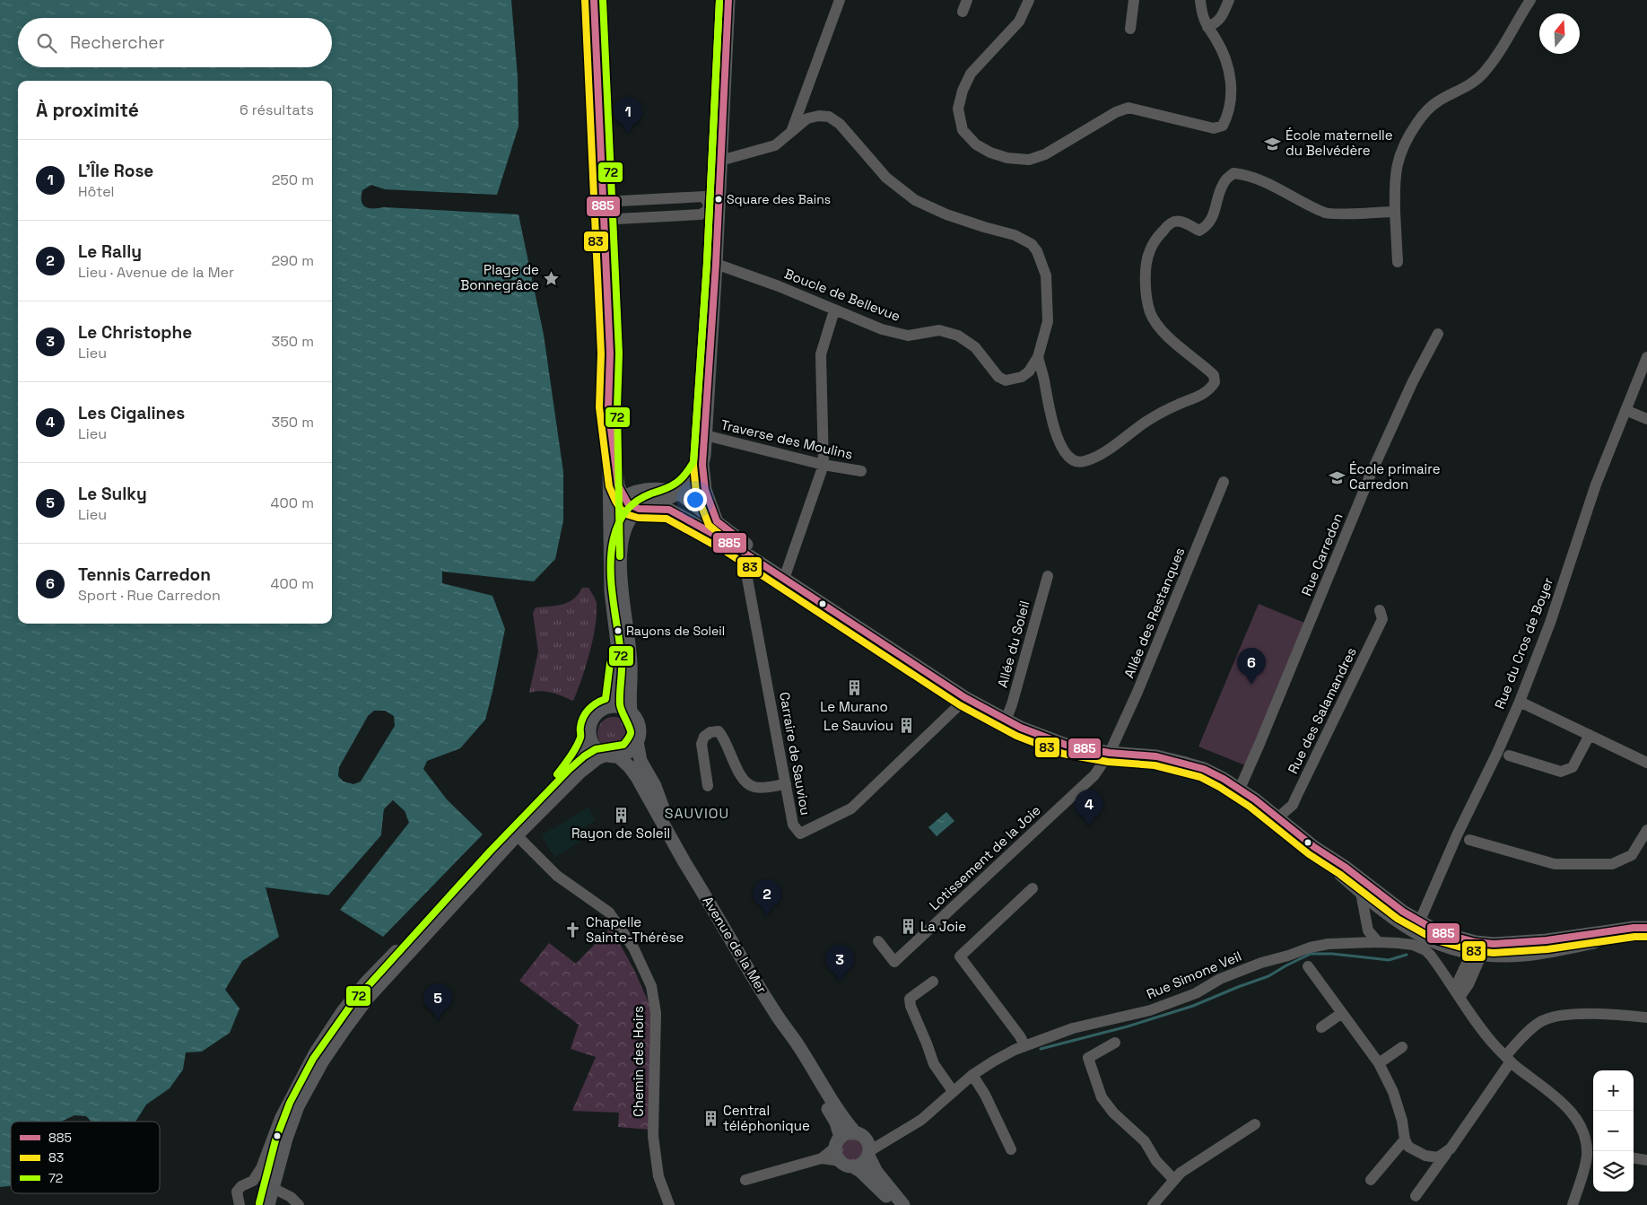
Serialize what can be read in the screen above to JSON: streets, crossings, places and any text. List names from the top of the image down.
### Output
{
  "streets": {
    "main road": ["Avenue de la Mer"],
    "street": [
      "Boucle de Bellevue",
      "Traverse des Moulins",
      "Rue Carredon",
      "Allée des Restanques",
      "Rue du Cros de Boyer",
      "Allée du Soleil",
      "Rue des Salamandres",
      "Carraire de Sauviou",
      "Lotissement de la Joie",
      "Rue Simone Veil",
      "Chemin des Hoirs"
    ]
  },
  "crossings": [
    ["Allée des Restanques", "Lotissement de la Joie"],
    ["Avenue de la Mer", "Rue Simone Veil"]
  ],
  "districts": ["SAUVIOU"],
  "places": {
    "school or university": ["École maternelle du Belvédère", "École primaire Carredon"],
    "other": ["Square des Bains", "Rayons de Soleil"],
    "place": ["Plage de Bonnegrâce"],
    "building": [
      "Le Murano",
      "Le Sauviou",
      "Rayon de Soleil",
      "La Joie",
      "Central téléphonique"
    ],
    "church": ["Chapelle Sainte-Thérèse"]
  },
  "lines": ["transit line 885", "transit line 83", "transit line 72"],
  "legend": ["885", "83", "72"],
  "north": "top",
  "page": {
    "search": "Rechercher",
    "heading": ["À proximité", "6 résultats"],
    "pins": [
      "1",
      "6",
      "4",
      "2",
      "3",
      "5"
    ],
    "list": [
      {
        "mark": "1",
        "name": "L'Île Rose",
        "note": "Hôtel",
        "value": "250 m"
      },
      {
        "mark": "2",
        "name": "Le Rally",
        "note": "Lieu · Avenue de la Mer",
        "value": "290 m"
      },
      {
        "mark": "3",
        "name": "Le Christophe",
        "note": "Lieu",
        "value": "350 m"
      },
      {
        "mark": "4",
        "name": "Les Cigalines",
        "note": "Lieu",
        "value": "350 m"
      },
      {
        "mark": "5",
        "name": "Le Sulky",
        "note": "Lieu",
        "value": "400 m"
      },
      {
        "mark": "6",
        "name": "Tennis Carredon",
        "note": "Sport · Rue Carredon",
        "value": "400 m"
      }
    ],
    "map_buttons": ["+", "−"]
  }
}
